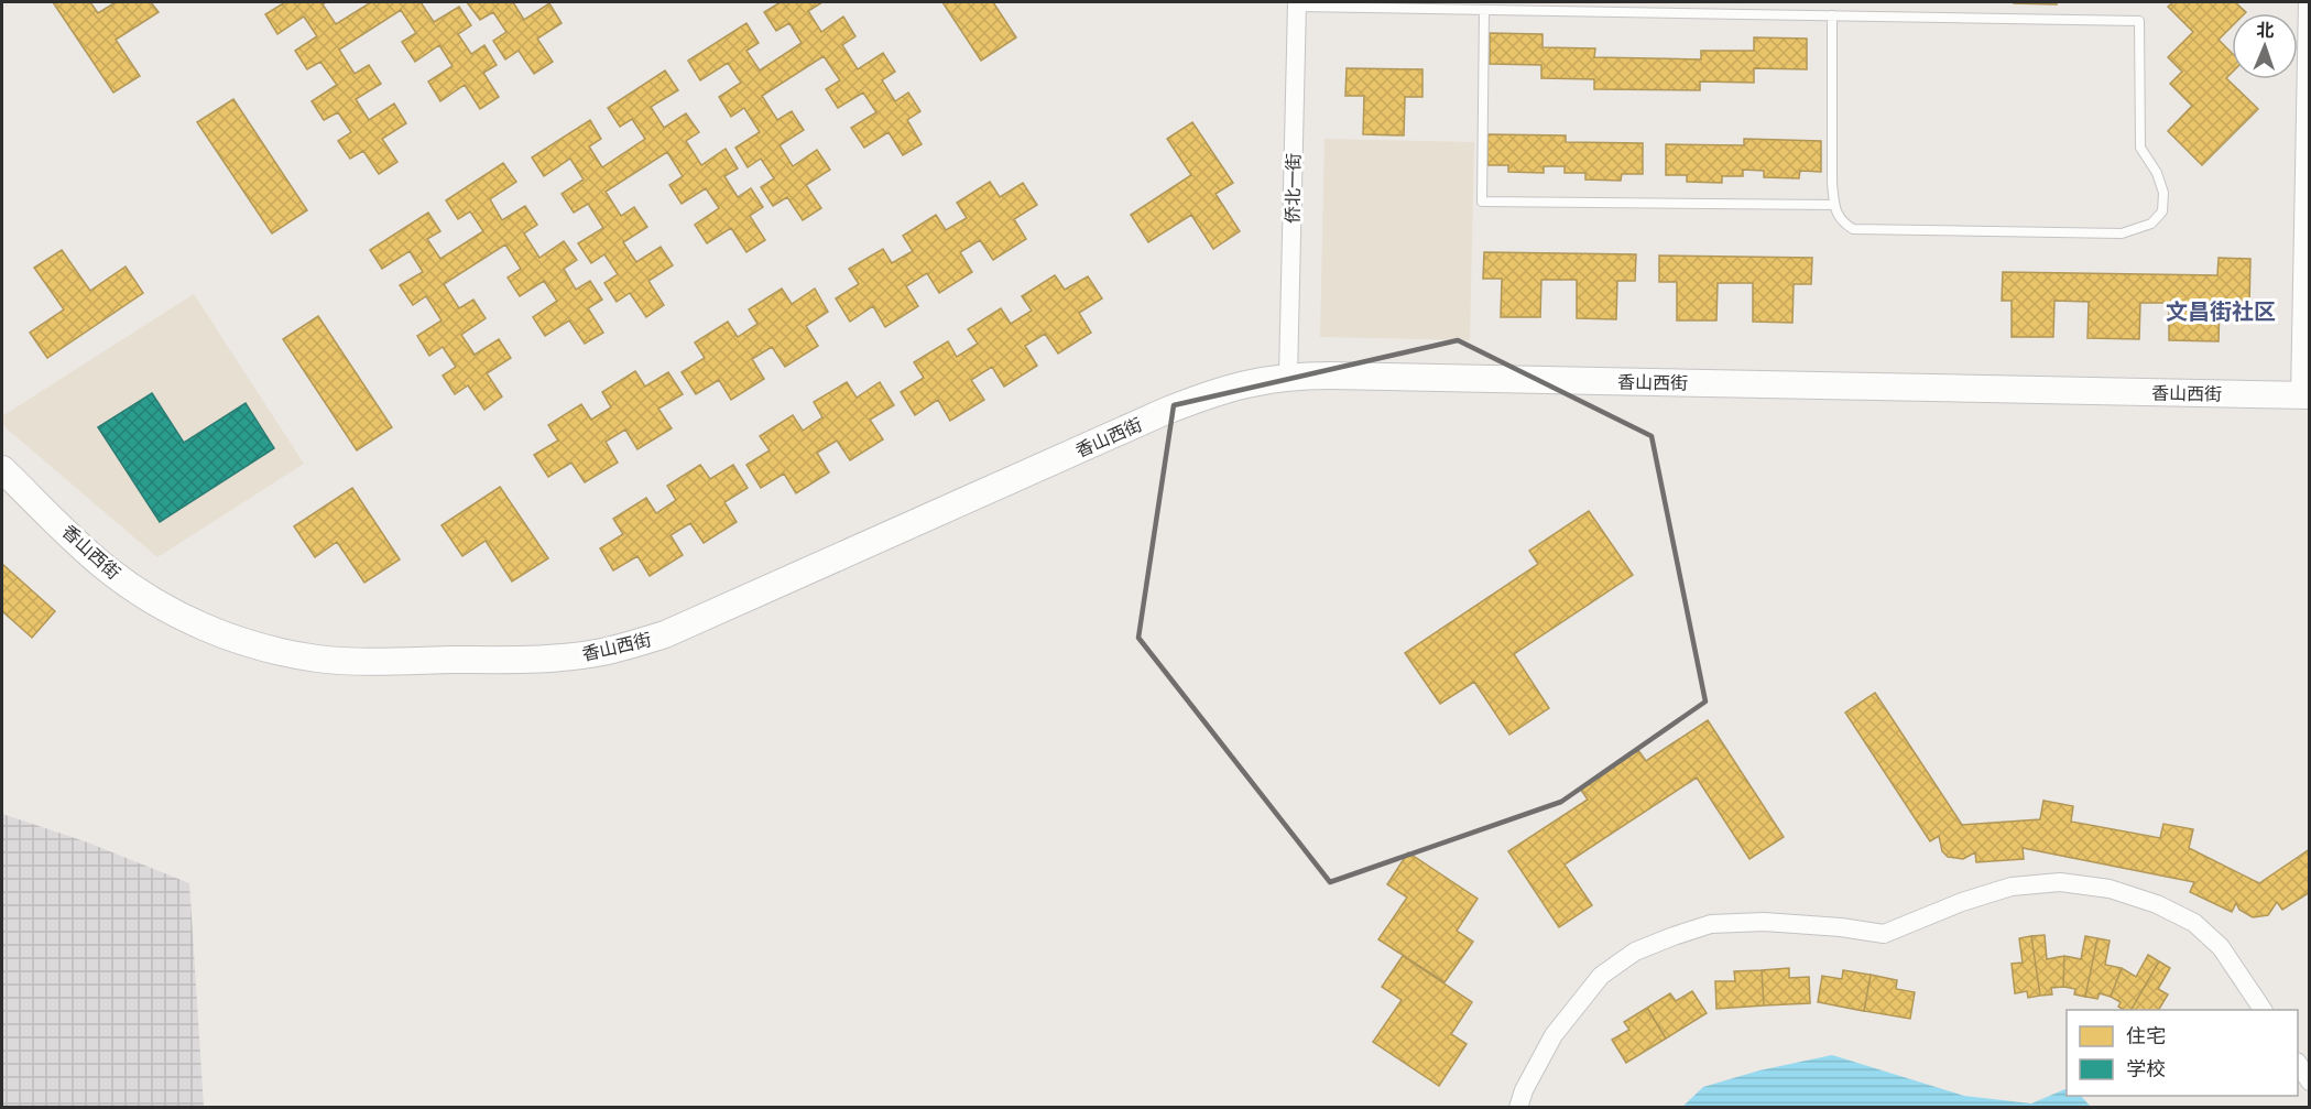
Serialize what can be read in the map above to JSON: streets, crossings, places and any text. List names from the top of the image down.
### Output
{
  "streets": {
    "street": ["侨北一街", "香山西街"]
  },
  "crossings": [
    ["侨北一街", "香山西街"]
  ],
  "districts": ["文昌街社区"],
  "legend": ["住宅", "学校"],
  "north": "top"
}
